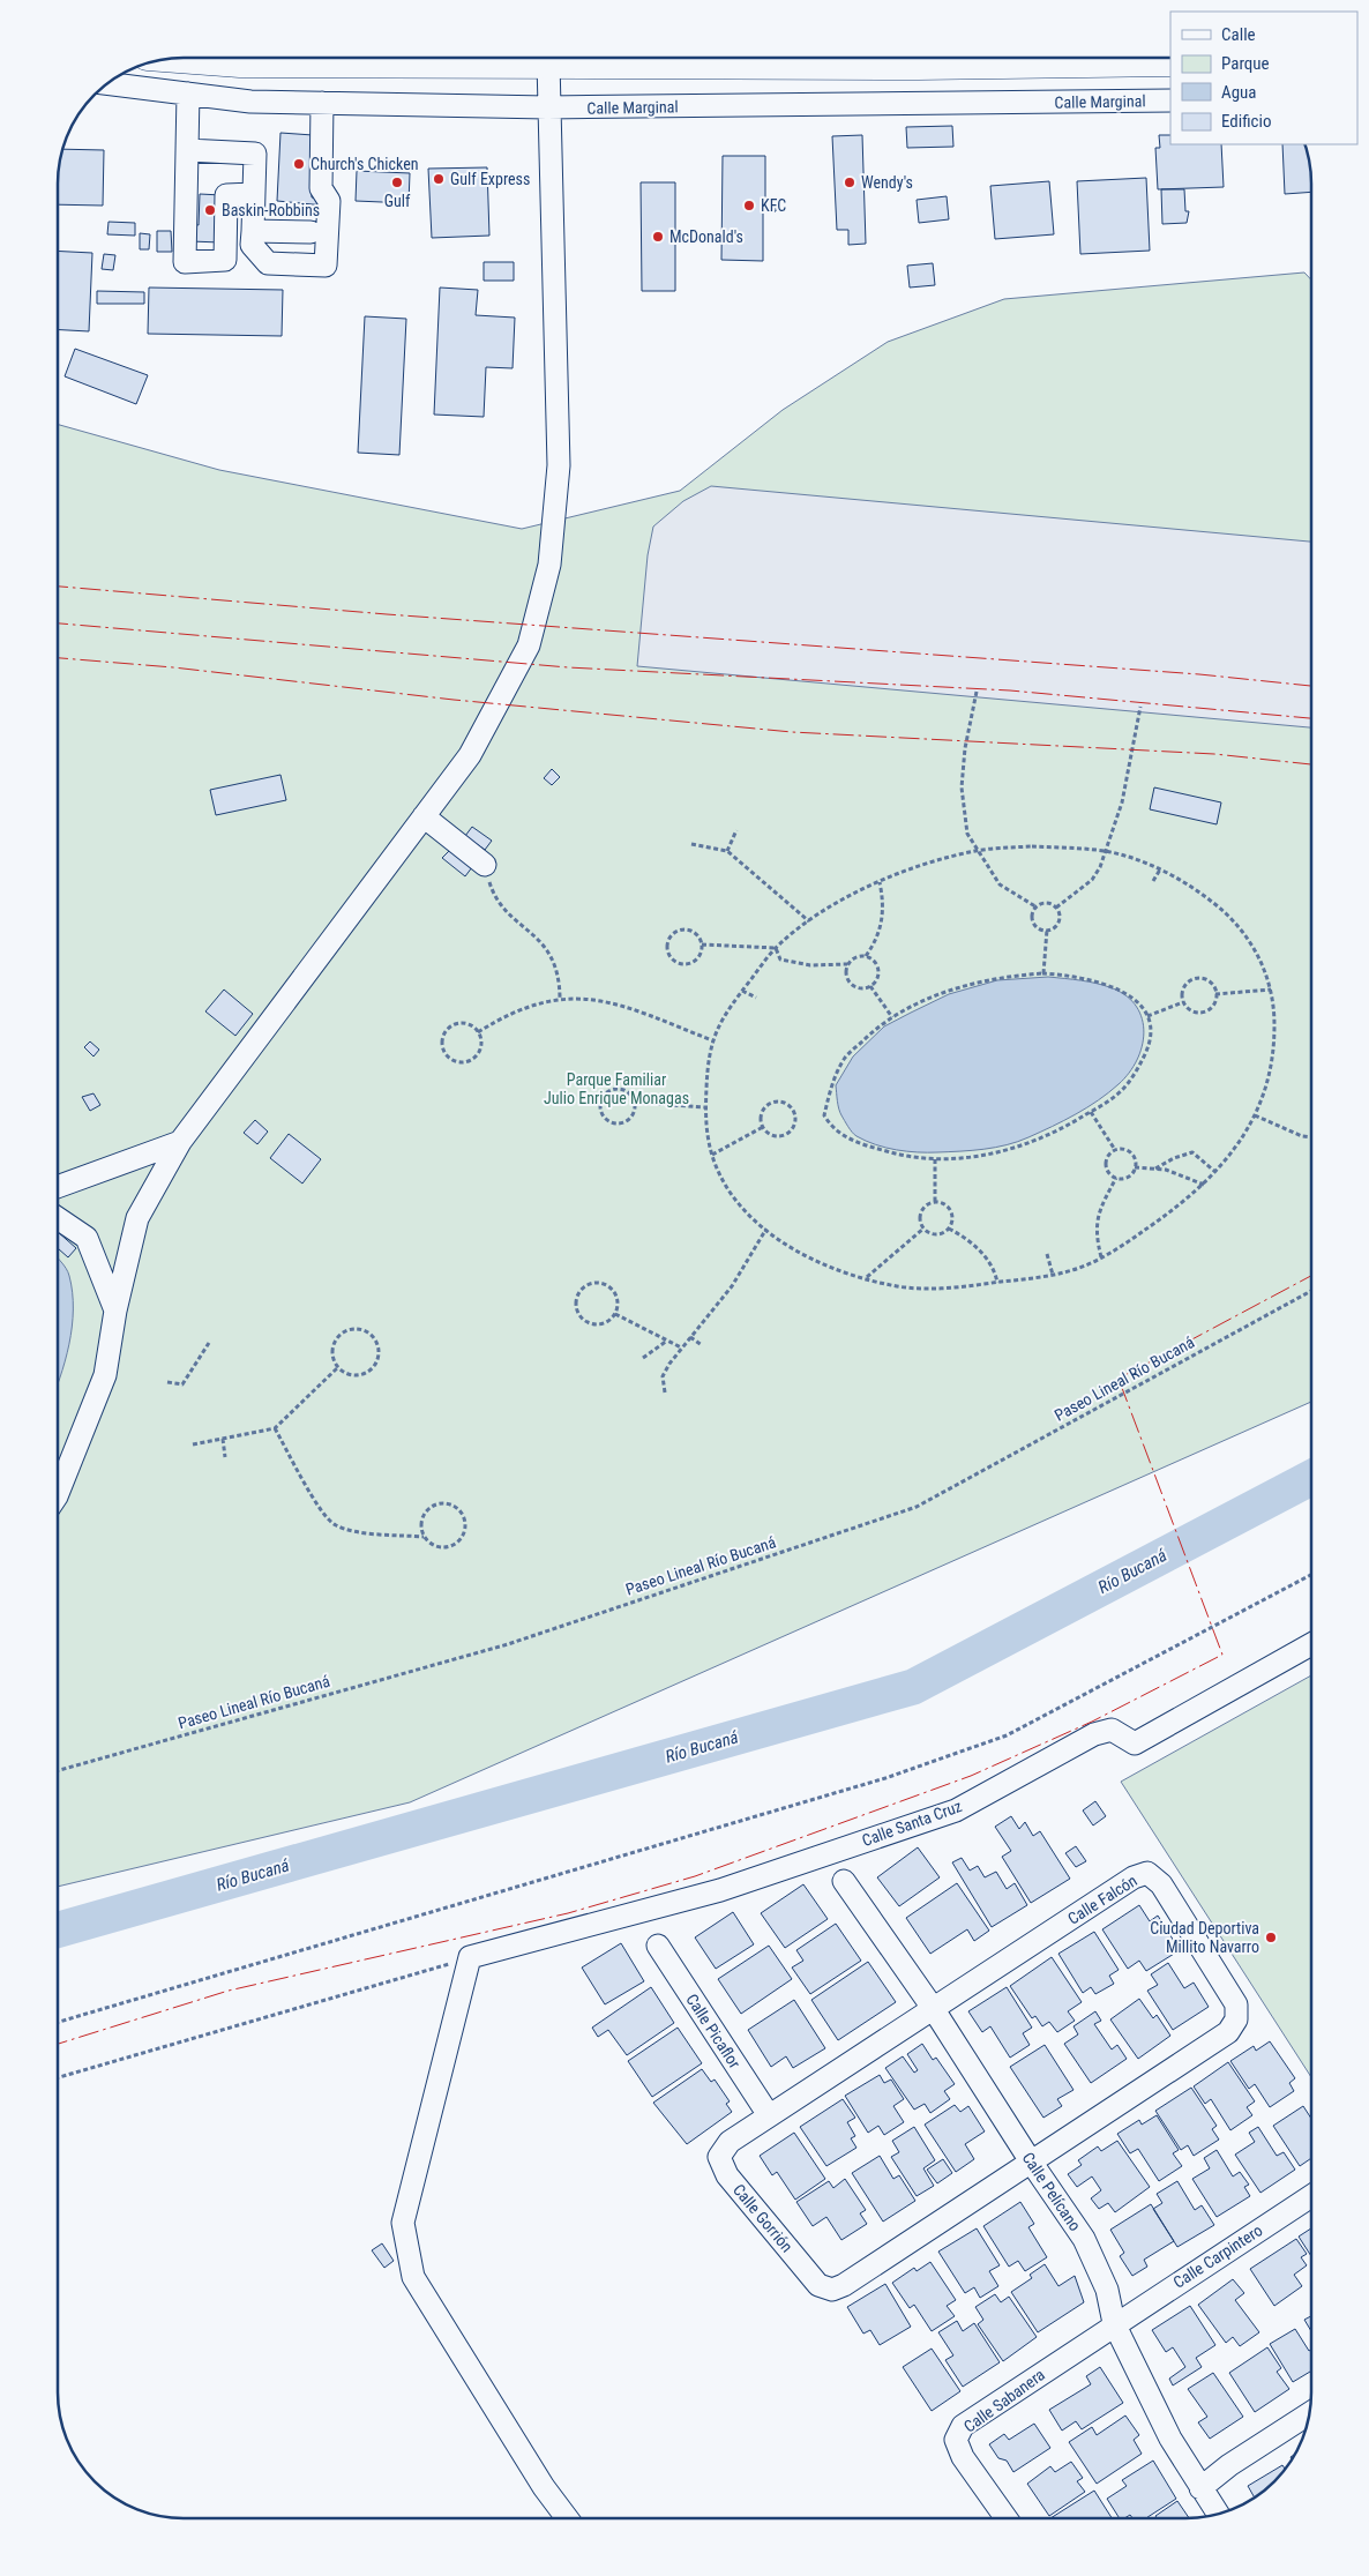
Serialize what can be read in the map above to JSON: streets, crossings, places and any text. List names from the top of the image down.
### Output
{
  "streets": {
    "street": [
      "Calle Marginal",
      "Calle Santa Cruz",
      "Calle Falcón",
      "Calle Picaflor",
      "Calle Pelícano",
      "Calle Gorrión",
      "Calle Carpintero",
      "Calle Sabanera"
    ],
    "path": ["Paseo Lineal Río Bucaná"]
  },
  "crossings": [
    ["Calle Falcón", "Calle Pelícano"],
    ["Calle Falcón", "Calle Gorrión"],
    ["Calle Picaflor", "Calle Gorrión"],
    ["Calle Pelícano", "Calle Gorrión"],
    ["Calle Pelícano", "Calle Carpintero"],
    ["Calle Pelícano", "Calle Sabanera"],
    ["Calle Carpintero", "Calle Sabanera"]
  ],
  "water": ["Río Bucaná"],
  "parks": ["Parque Familiar Julio Enrique Monagas"],
  "places": [
    "Church's Chicken",
    "Gulf Express",
    "Gulf",
    "Wendy's",
    "KFC",
    "Baskin-Robbins",
    "McDonald's",
    "Ciudad Deportiva Millito Navarro"
  ],
  "legend": [
    "Calle",
    "Parque",
    "Agua",
    "Edificio"
  ]
}
